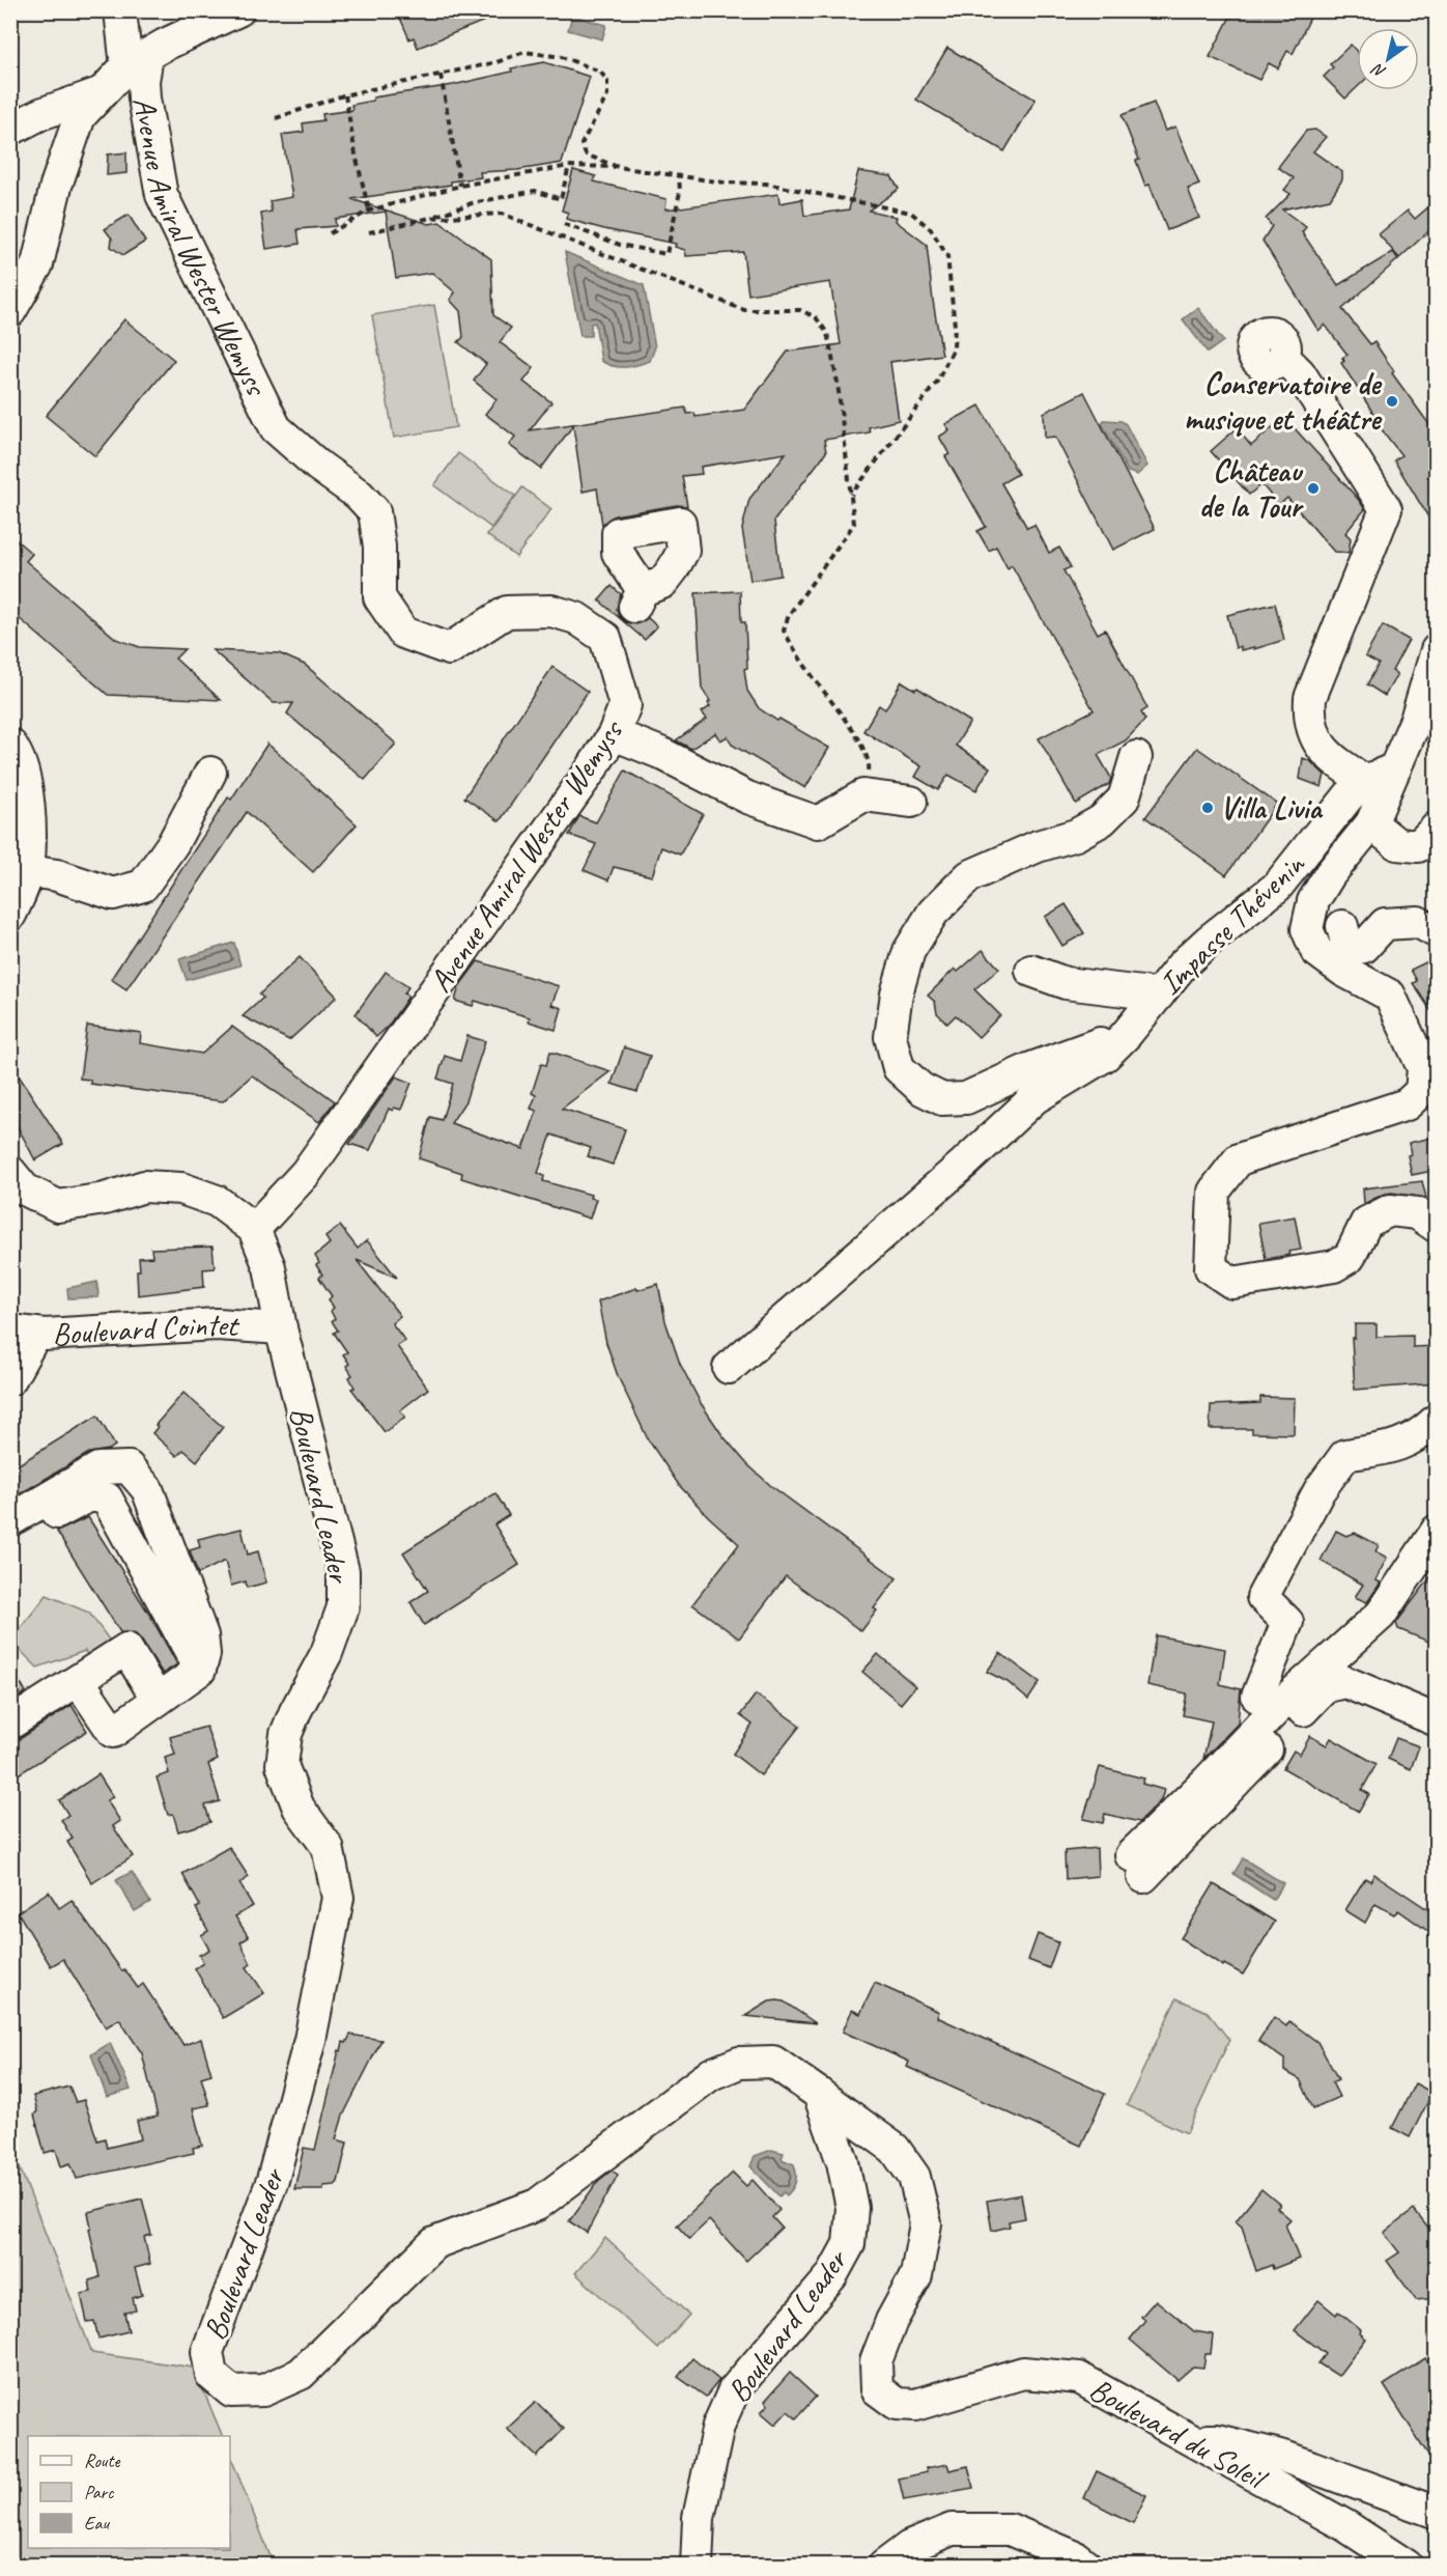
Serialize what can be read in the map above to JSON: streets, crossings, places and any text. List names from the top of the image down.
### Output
{
  "streets": {
    "street": [
      "Avenue Amiral Wester Wemyss",
      "Impasse Thévenin",
      "Boulevard Cointet",
      "Boulevard Leader",
      "Boulevard du Soleil"
    ]
  },
  "crossings": [
    ["Avenue Amiral Wester Wemyss", "Boulevard Leader"],
    ["Boulevard Cointet", "Boulevard Leader"],
    ["Boulevard Leader", "Boulevard du Soleil"]
  ],
  "places": ["Conservatoire de musique et théâtre", "Château de la Tour", "Villa Livia"],
  "legend": ["Route", "Parc", "Eau"],
  "north": "bottom left"
}
